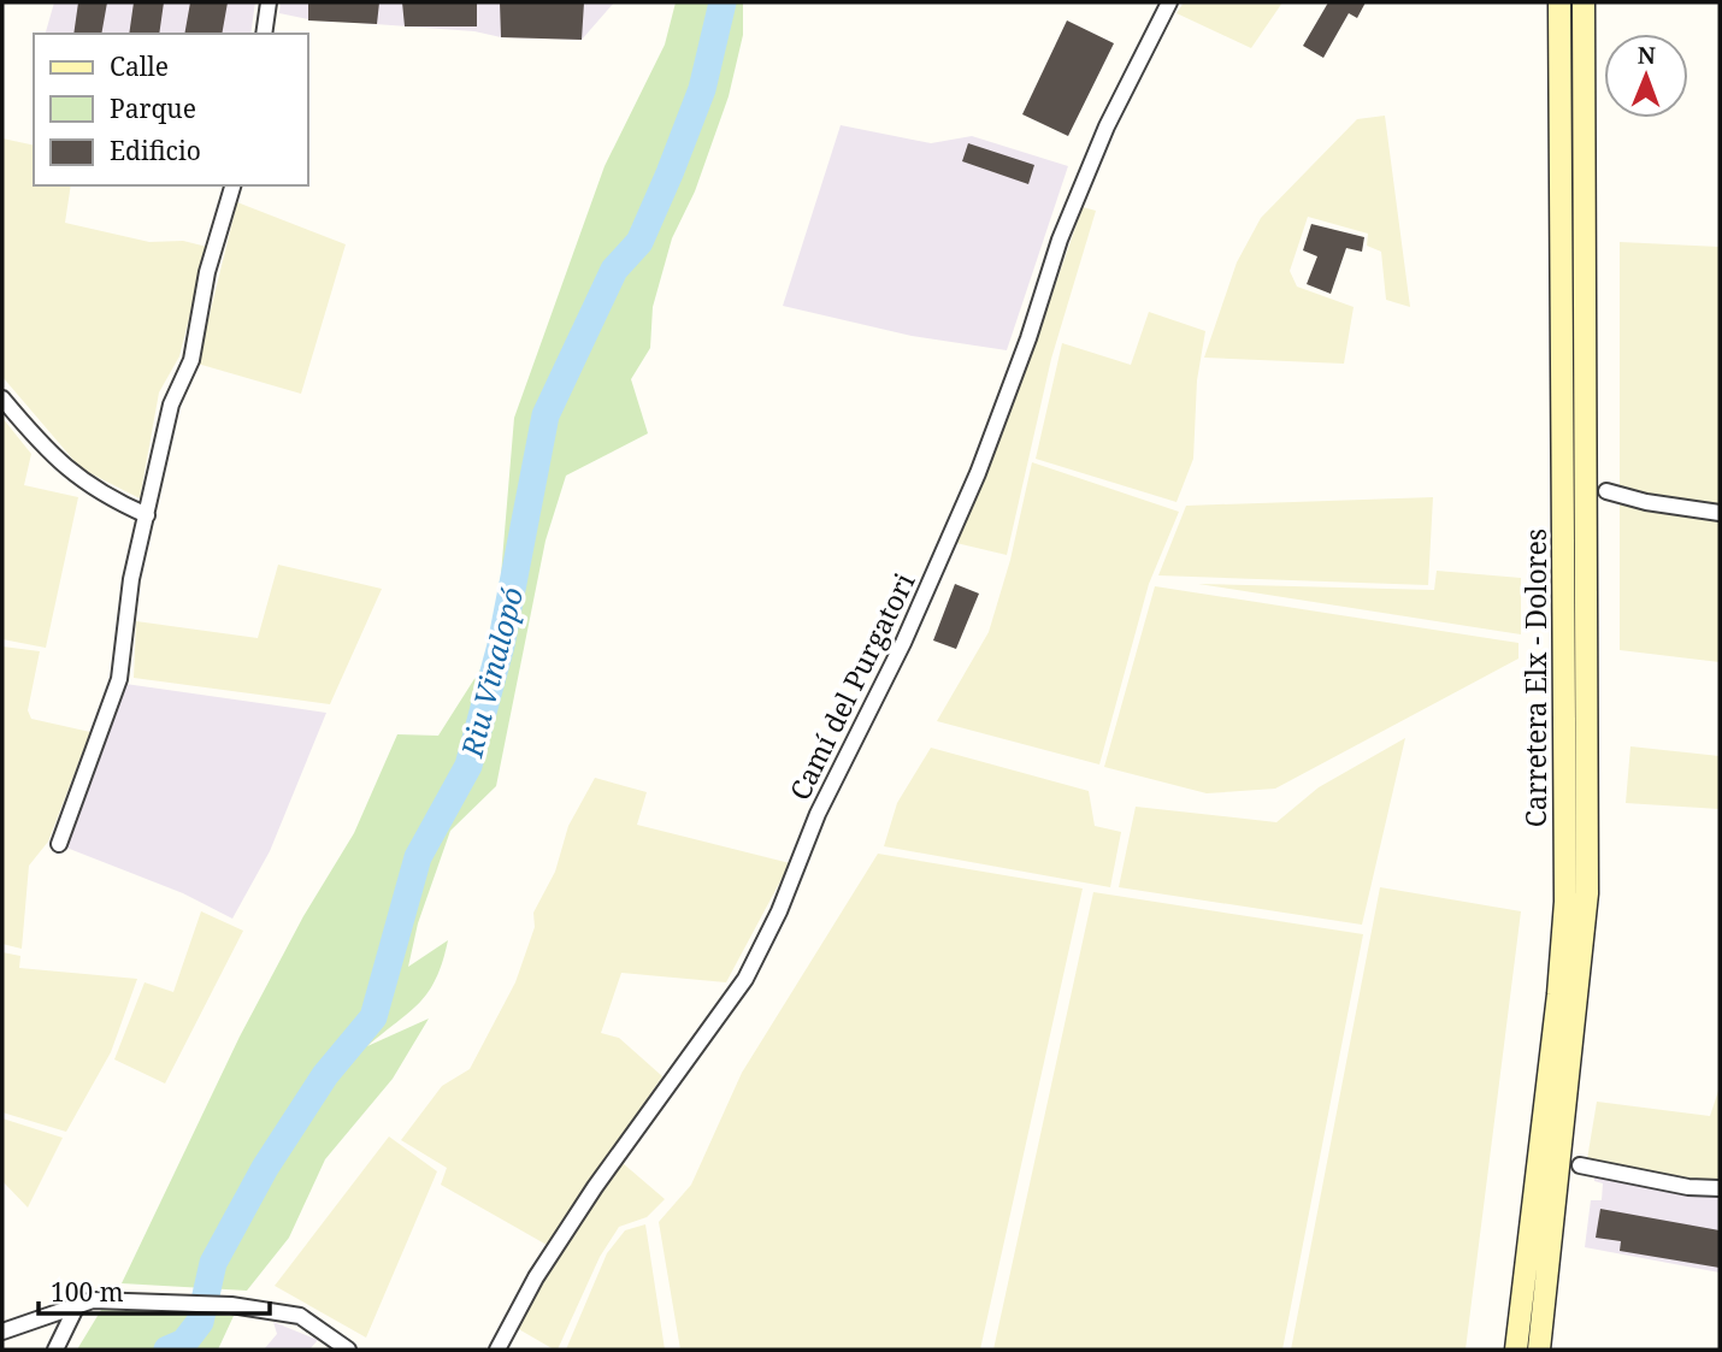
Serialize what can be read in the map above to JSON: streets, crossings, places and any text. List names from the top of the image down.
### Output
{
  "streets": {
    "main road": ["Carretera Elx - Dolores"],
    "street": ["Camí del Purgatori"]
  },
  "water": ["Riu Vinalopó"],
  "legend": ["Calle", "Parque", "Edificio"],
  "scale_bar": "100 m",
  "north": "top"
}
